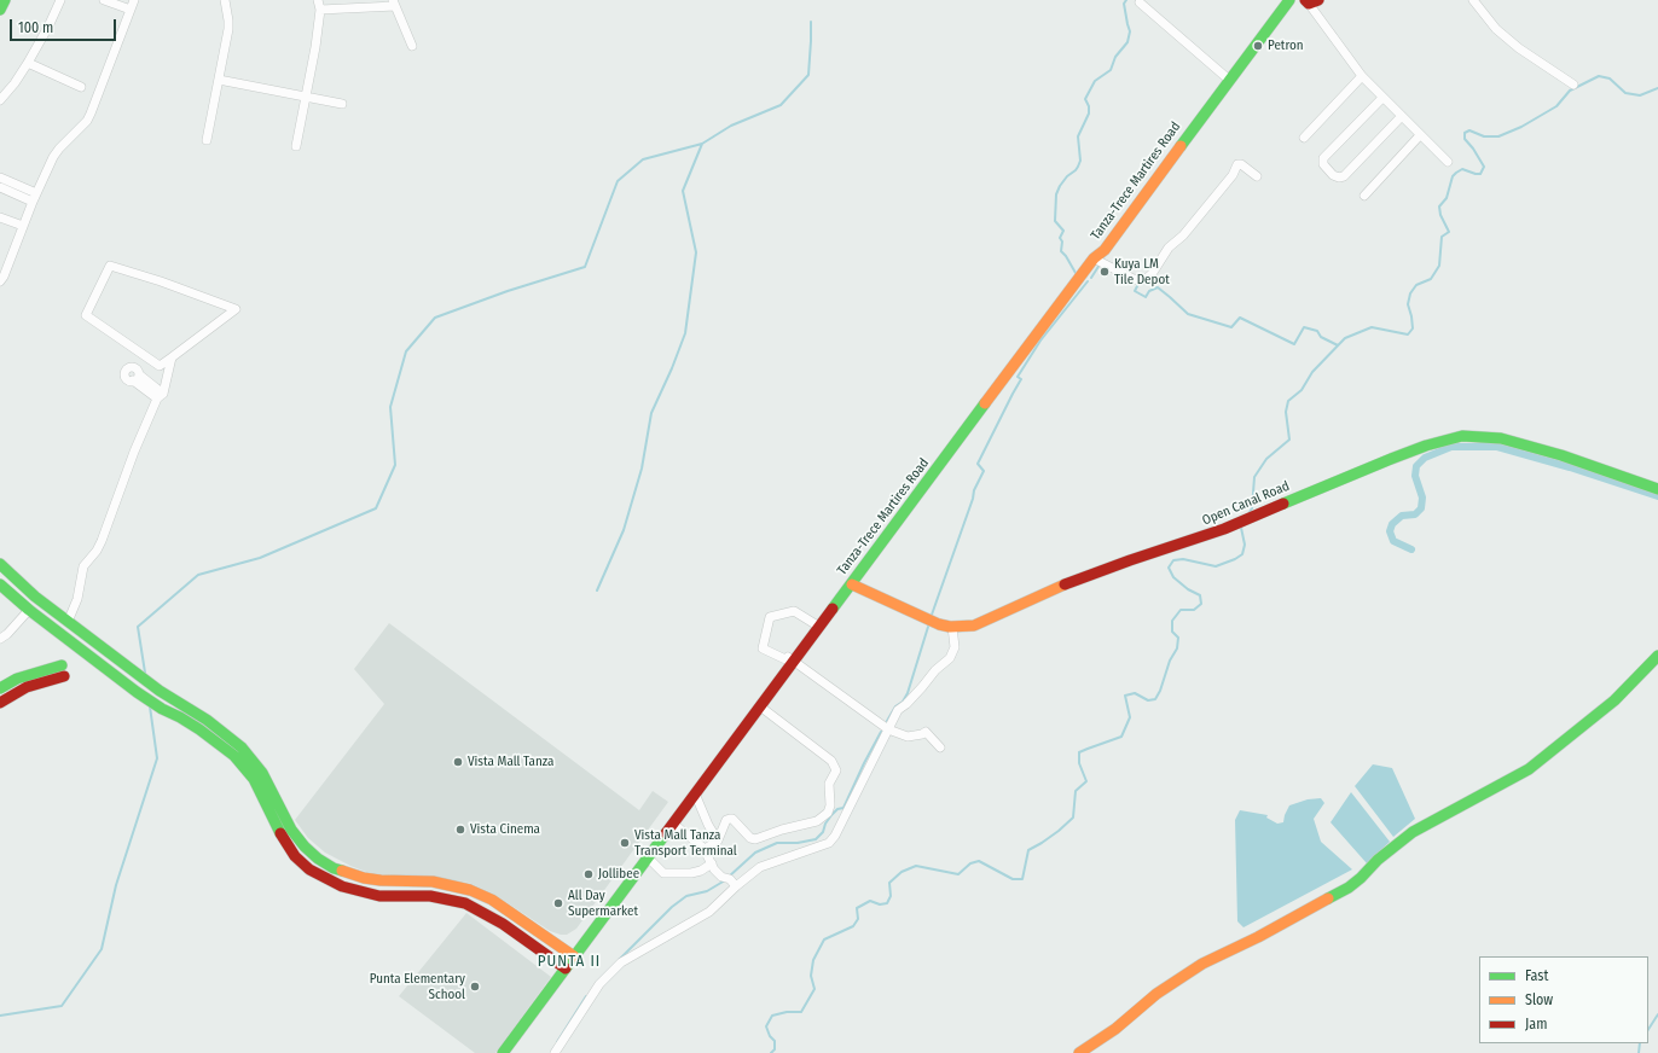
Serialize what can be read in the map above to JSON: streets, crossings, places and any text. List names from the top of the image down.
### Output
{
  "streets": {
    "main road": ["Tanza-Trece Martires Road", "Open Canal Road"]
  },
  "crossings": [
    ["Tanza-Trece Martires Road", "Open Canal Road"]
  ],
  "districts": ["PUNTA II"],
  "places": [
    "Petron",
    "Kuya LM Tile Depot",
    "Vista Mall Tanza",
    "Vista Cinema",
    "Vista Mall Tanza Transport Terminal",
    "Jollibee",
    "All Day Supermarket",
    "Punta Elementary School"
  ],
  "legend": ["Fast", "Slow", "Jam"],
  "scale_bar": "100 m"
}
